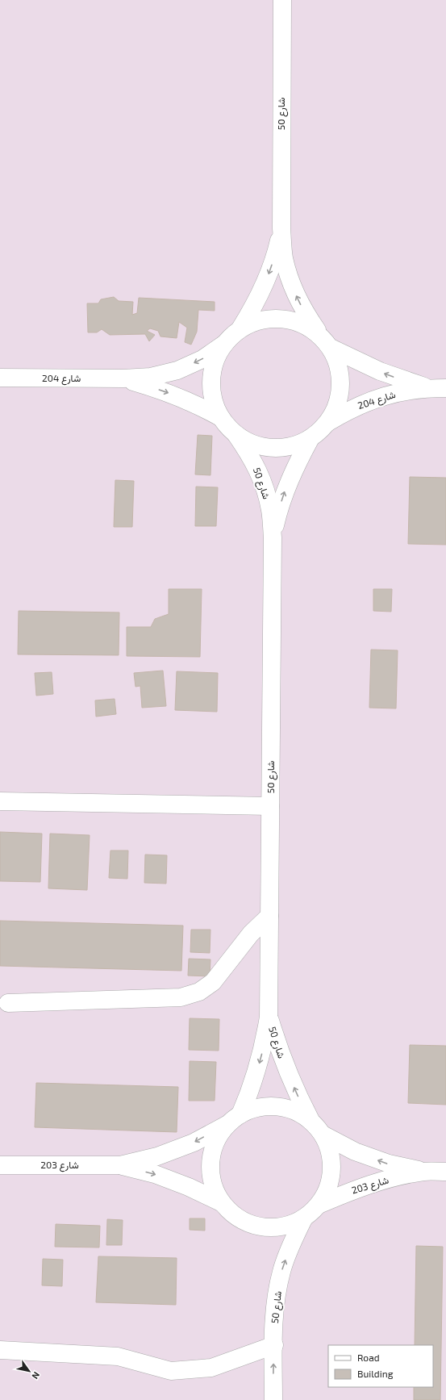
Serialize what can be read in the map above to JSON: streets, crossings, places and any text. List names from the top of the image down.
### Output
{
  "streets": {
    "street": ["شارع 50", "شارع 204", "شارع 203"]
  },
  "crossings": [
    ["شارع 50", "شارع 204"],
    ["شارع 50", "شارع 203"]
  ],
  "legend": ["Road", "Building"],
  "north": "bottom right"
}
